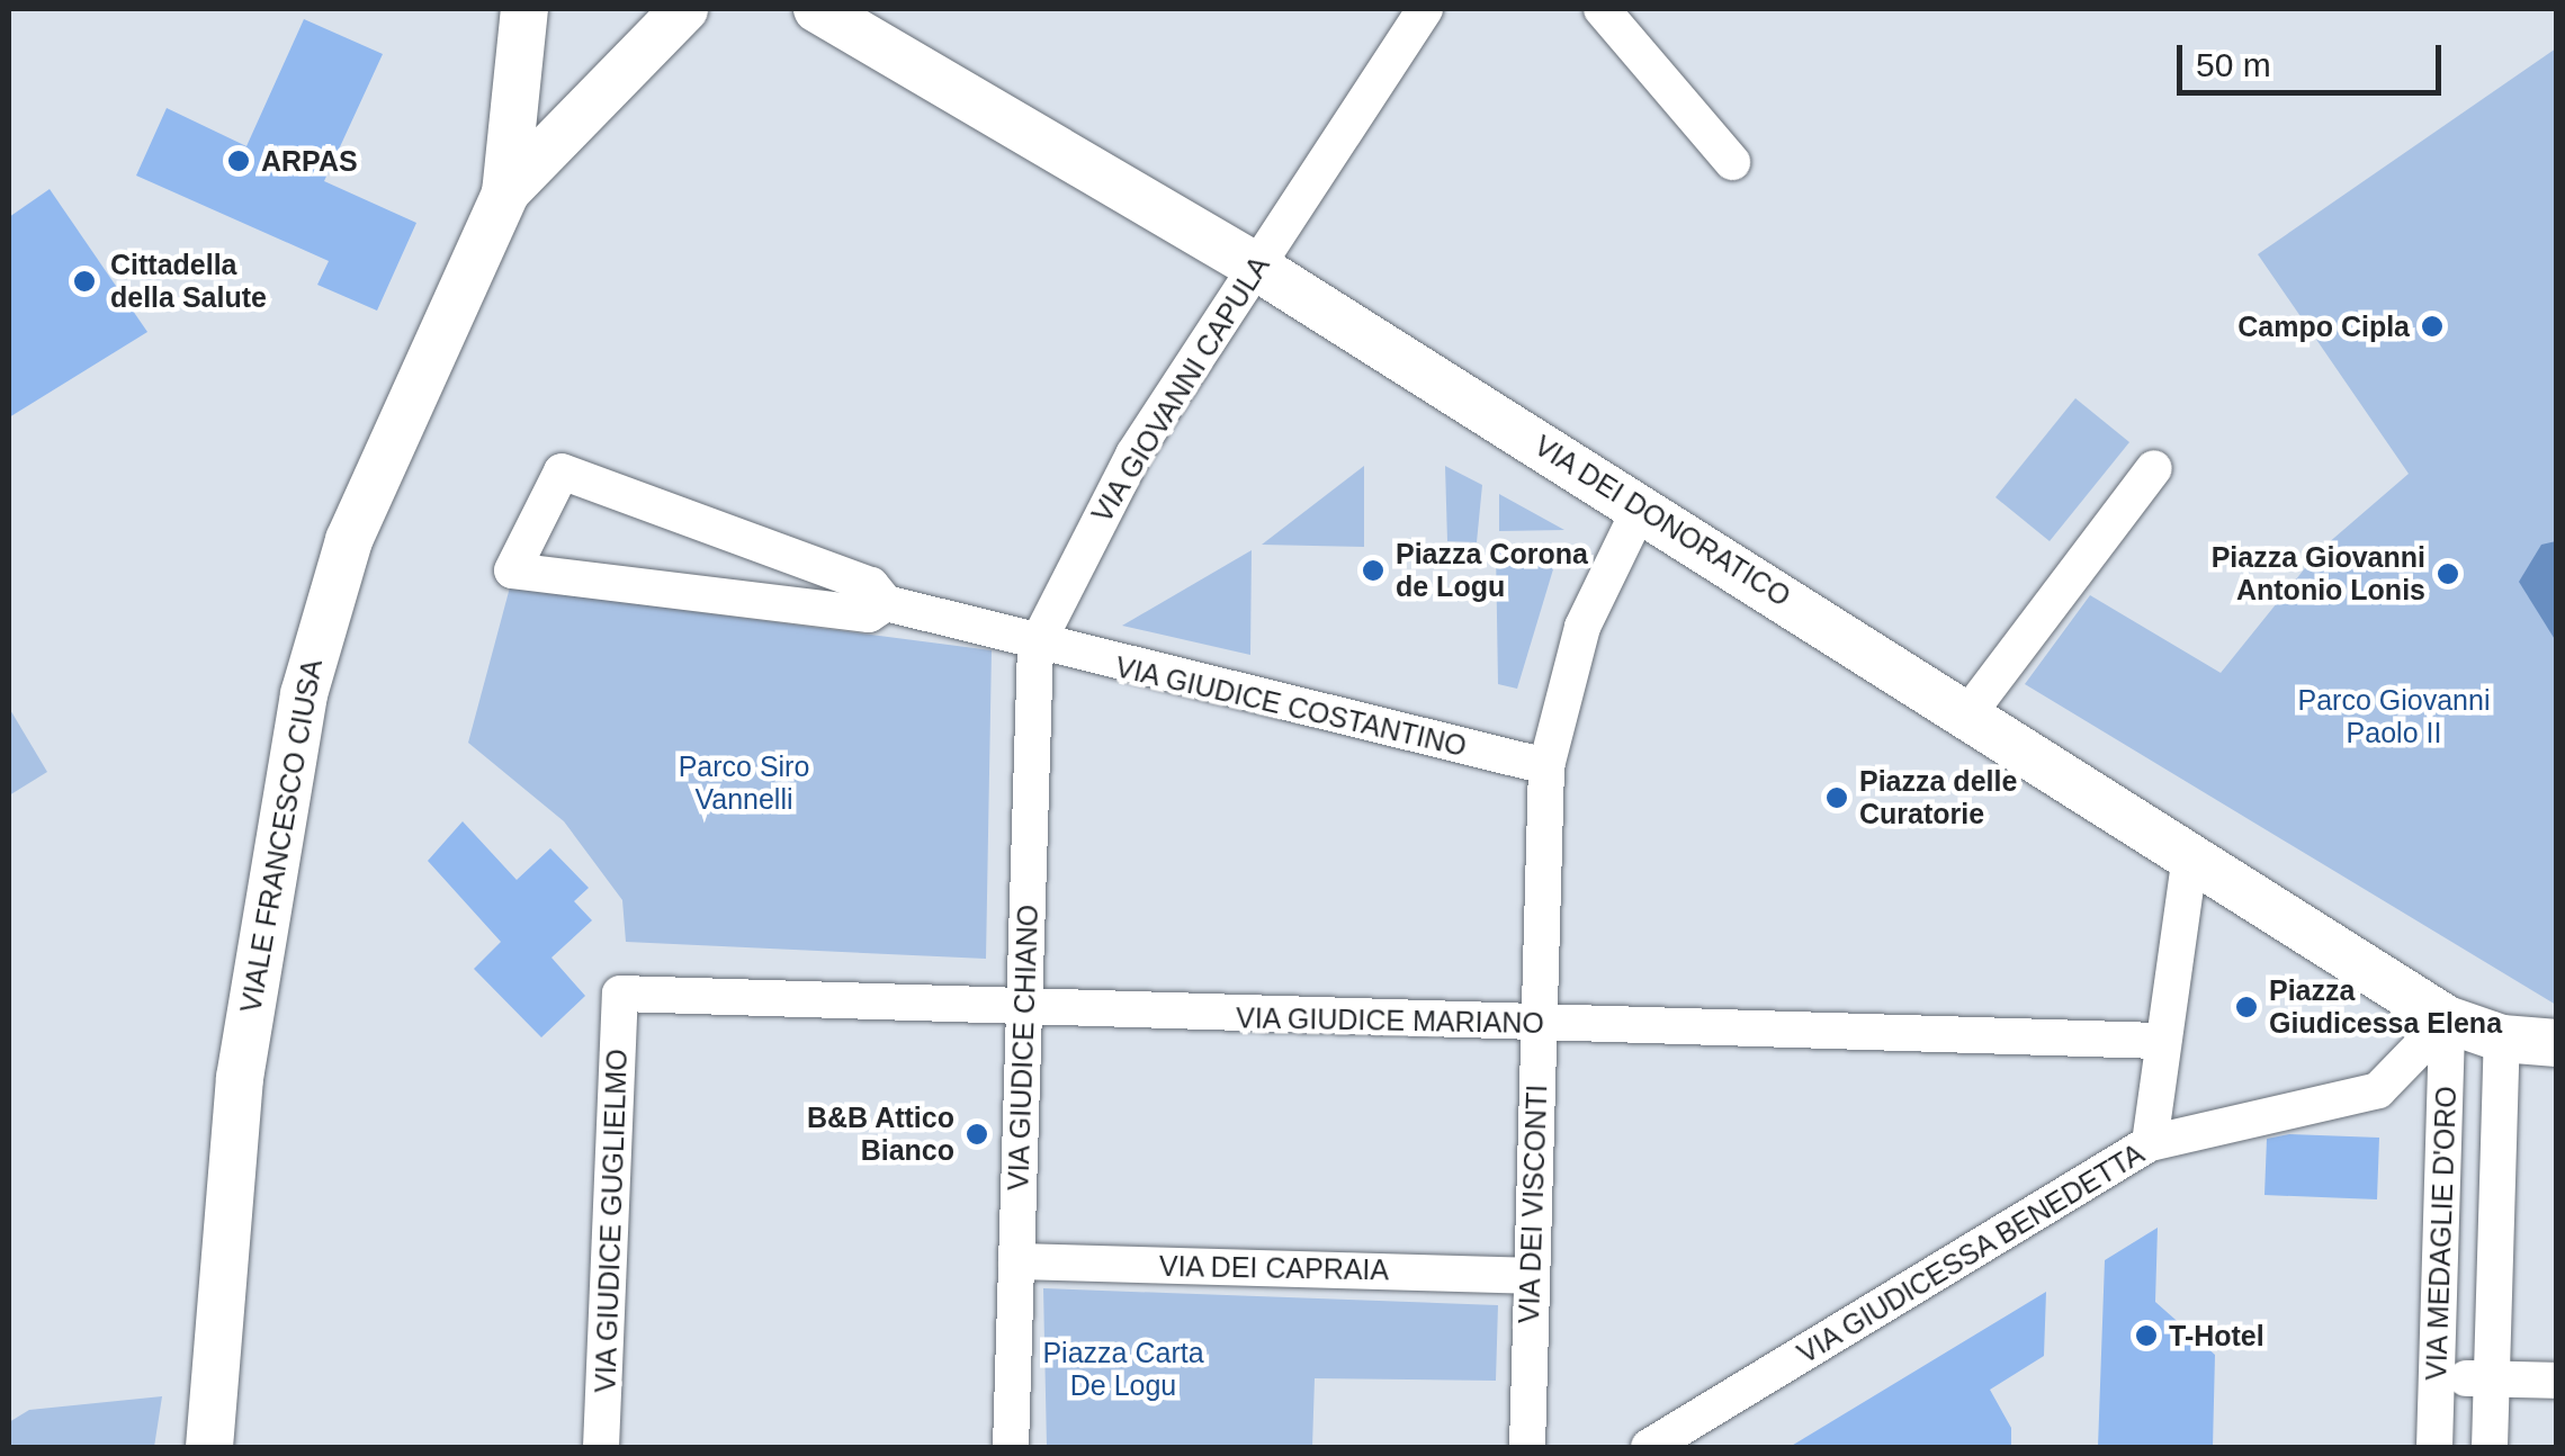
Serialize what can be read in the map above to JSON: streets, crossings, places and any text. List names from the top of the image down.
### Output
{
  "streets": {
    "street": [
      "VIA GIOVANNI CAPULA",
      "VIA DEI DONORATICO",
      "VIA GIUDICE COSTANTINO",
      "VIALE FRANCESCO CIUSA",
      "VIA GIUDICE MARIANO",
      "VIA GIUDICE CHIANO",
      "VIA DEI VISCONTI",
      "VIA GIUDICE GUGLIELMO",
      "VIA MEDAGLIE D'ORO",
      "VIA GIUDICESSA BENEDETTA",
      "VIA DEI CAPRAIA"
    ]
  },
  "crossings": [
    ["VIA GIOVANNI CAPULA", "VIA DEI DONORATICO"],
    ["VIA GIOVANNI CAPULA", "VIA GIUDICE COSTANTINO"],
    ["VIA GIOVANNI CAPULA", "VIA GIUDICE CHIANO"],
    ["VIA DEI DONORATICO", "VIA DEI VISCONTI"],
    ["VIA DEI DONORATICO", "VIA MEDAGLIE D'ORO"],
    ["VIA GIUDICE COSTANTINO", "VIA GIUDICE CHIANO"],
    ["VIA GIUDICE COSTANTINO", "VIA DEI VISCONTI"],
    ["VIA GIUDICE MARIANO", "VIA GIUDICE CHIANO"],
    ["VIA GIUDICE MARIANO", "VIA DEI VISCONTI"],
    ["VIA GIUDICE MARIANO", "VIA GIUDICE GUGLIELMO"],
    ["VIA GIUDICE CHIANO", "VIA DEI CAPRAIA"],
    ["VIA DEI VISCONTI", "VIA DEI CAPRAIA"],
    ["VIA MEDAGLIE D'ORO", "VIA GIUDICESSA BENEDETTA"]
  ],
  "parks": ["Parco Giovanni Paolo II", "Parco Siro Vannelli", "Piazza Carta De Logu"],
  "places": [
    "ARPAS",
    "Cittadella della Salute",
    "Campo Cipla",
    "Piazza Corona de Logu",
    "Piazza Giovanni Antonio Lonis",
    "Piazza delle Curatorie",
    "Piazza Giudicessa Elena",
    "B&B Attico Bianco",
    "T-Hotel"
  ],
  "scale_bar": "50 m"
}
